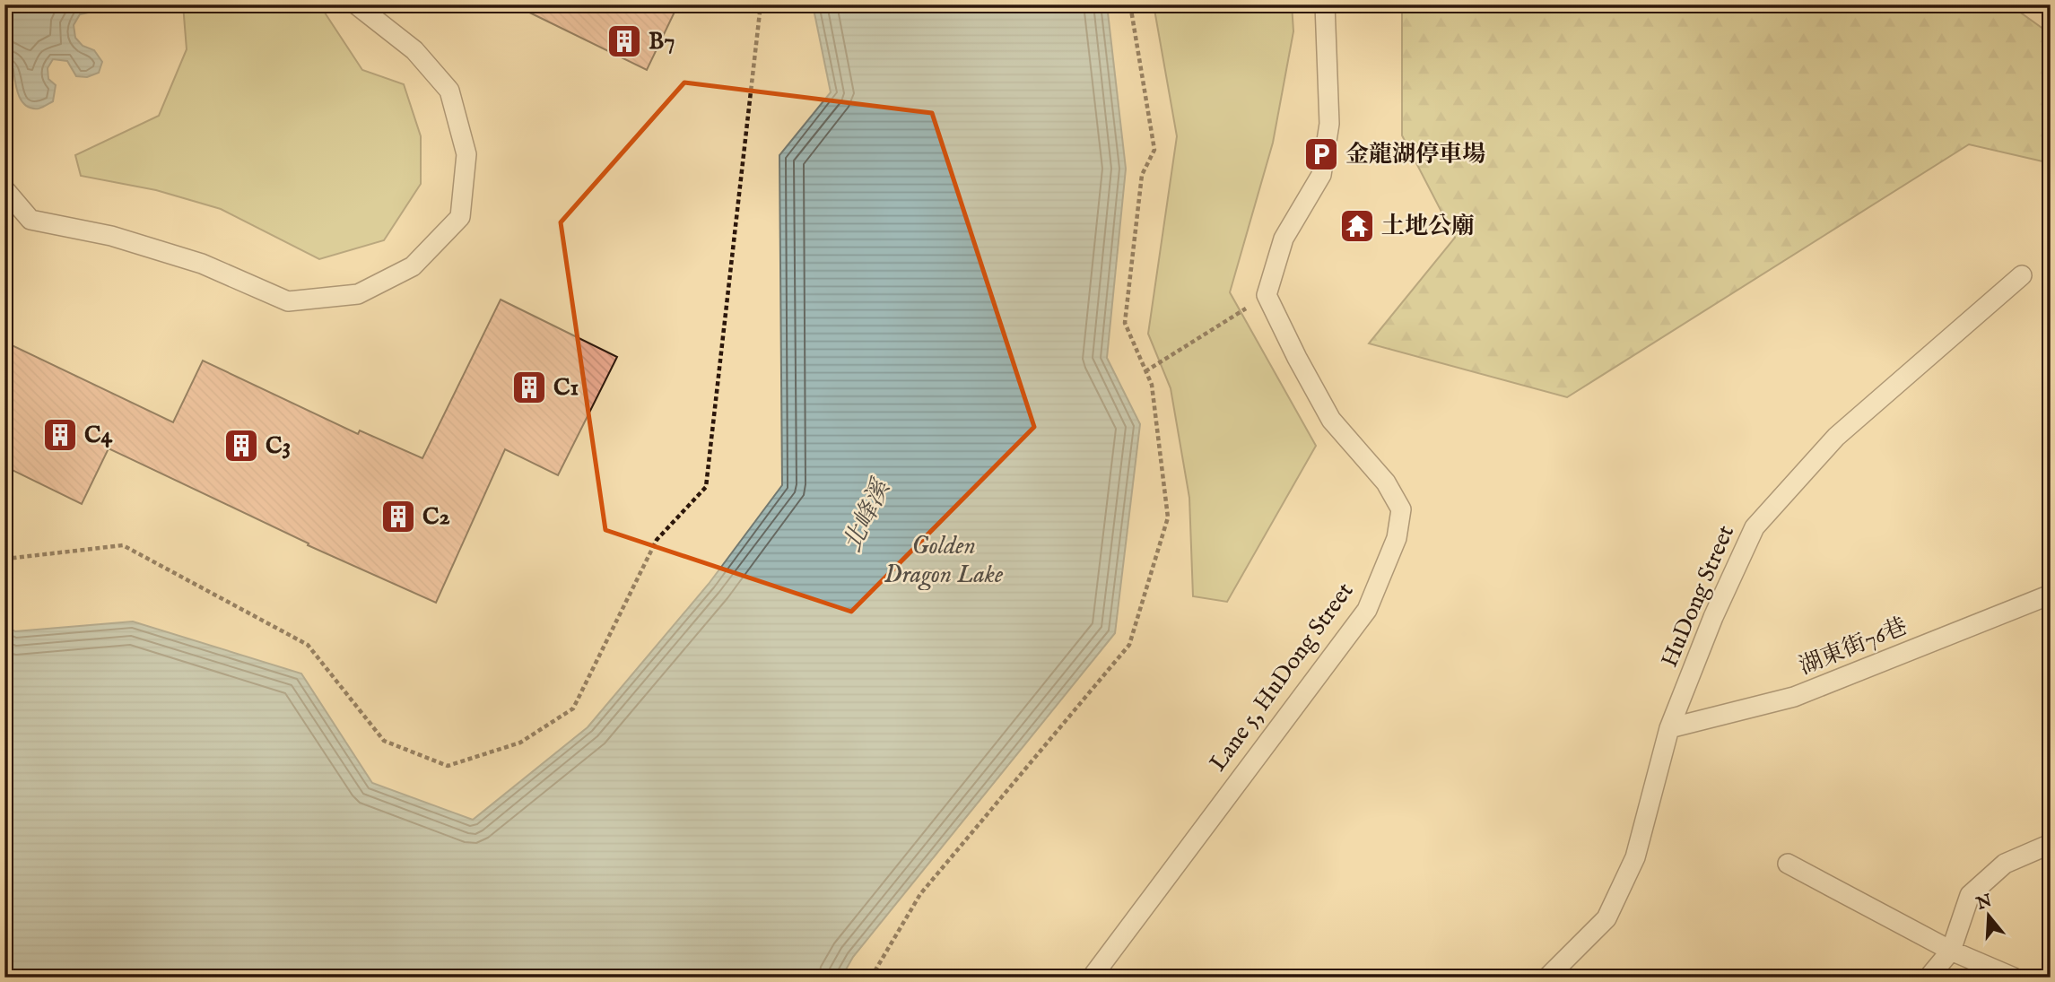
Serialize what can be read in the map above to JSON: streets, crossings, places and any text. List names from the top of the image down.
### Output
{
  "streets": {
    "lane": ["HuDong Street", "湖東街76巷", "Lane 5, HuDong Street"]
  },
  "crossings": [
    ["HuDong Street", "湖東街76巷"]
  ],
  "water": ["北峰溪", "Golden Dragon Lake"],
  "places": {
    "building": [
      "B7",
      "C1",
      "C4",
      "C3",
      "C2"
    ],
    "parking": ["金龍湖停車場"],
    "temple": ["土地公廟"]
  },
  "north": "top"
}
